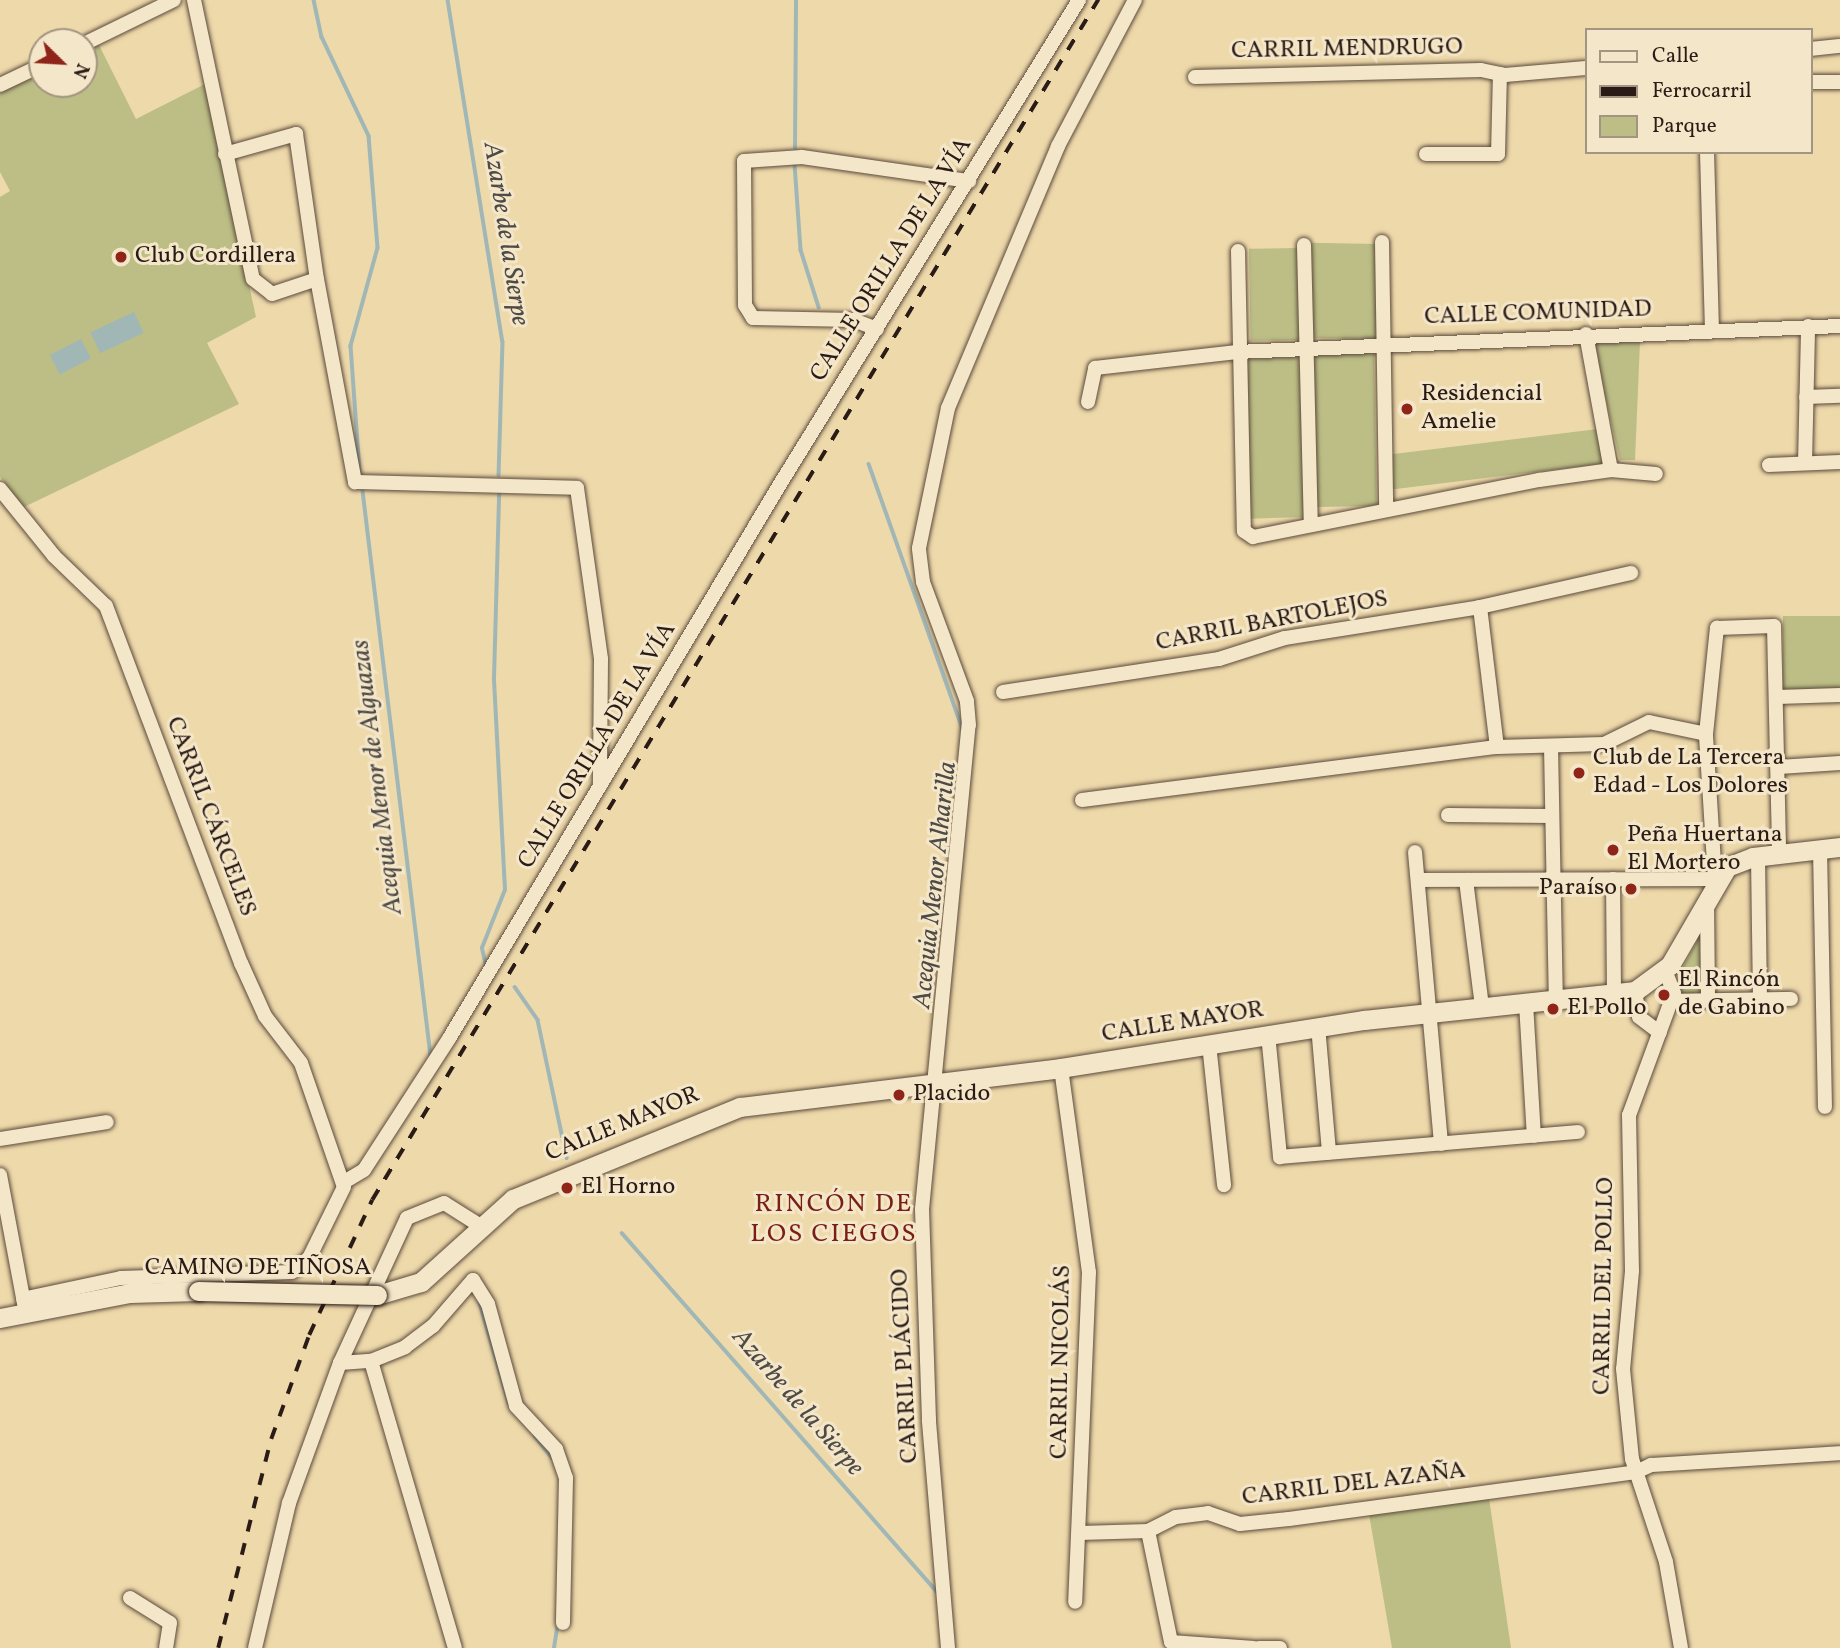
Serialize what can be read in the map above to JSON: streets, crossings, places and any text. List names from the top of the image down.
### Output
{
  "streets": {
    "main road": ["CALLE MAYOR", "CAMINO DE TIÑOSA"],
    "street": [
      "CARRIL MENDRUGO",
      "CALLE ORILLA DE LA VÍA",
      "CALLE COMUNIDAD",
      "CARRIL BARTOLEJOS",
      "CARRIL CÁRCELES",
      "CARRIL DEL POLLO",
      "CARRIL NICOLÁS",
      "CARRIL PLÁCIDO",
      "CARRIL DEL AZAÑA"
    ]
  },
  "crossings": [
    ["CALLE ORILLA DE LA VÍA", "CARRIL CÁRCELES"],
    ["CALLE ORILLA DE LA VÍA", "CAMINO DE TIÑOSA"],
    ["CALLE MAYOR", "CAMINO DE TIÑOSA"],
    ["CALLE MAYOR", "CARRIL NICOLÁS"],
    ["CALLE MAYOR", "CARRIL PLÁCIDO"],
    ["CARRIL DEL POLLO", "CARRIL DEL AZAÑA"],
    ["CARRIL NICOLÁS", "CARRIL DEL AZAÑA"]
  ],
  "districts": ["RINCÓN DE LOS CIEGOS"],
  "water": ["Azarbe de la Sierpe", "Acequia Menor de Alguazas", "Acequia Menor Alharilla"],
  "places": [
    "Club Cordillera",
    "Residencial Amelie",
    "Club de La Tercera Edad - Los Dolores",
    "Peña Huertana El Mortero",
    "Paraíso",
    "El Rincón de Gabino",
    "El Pollo",
    "Placido",
    "El Horno"
  ],
  "legend": ["Calle", "Ferrocarril", "Parque"],
  "north": "bottom right"
}
